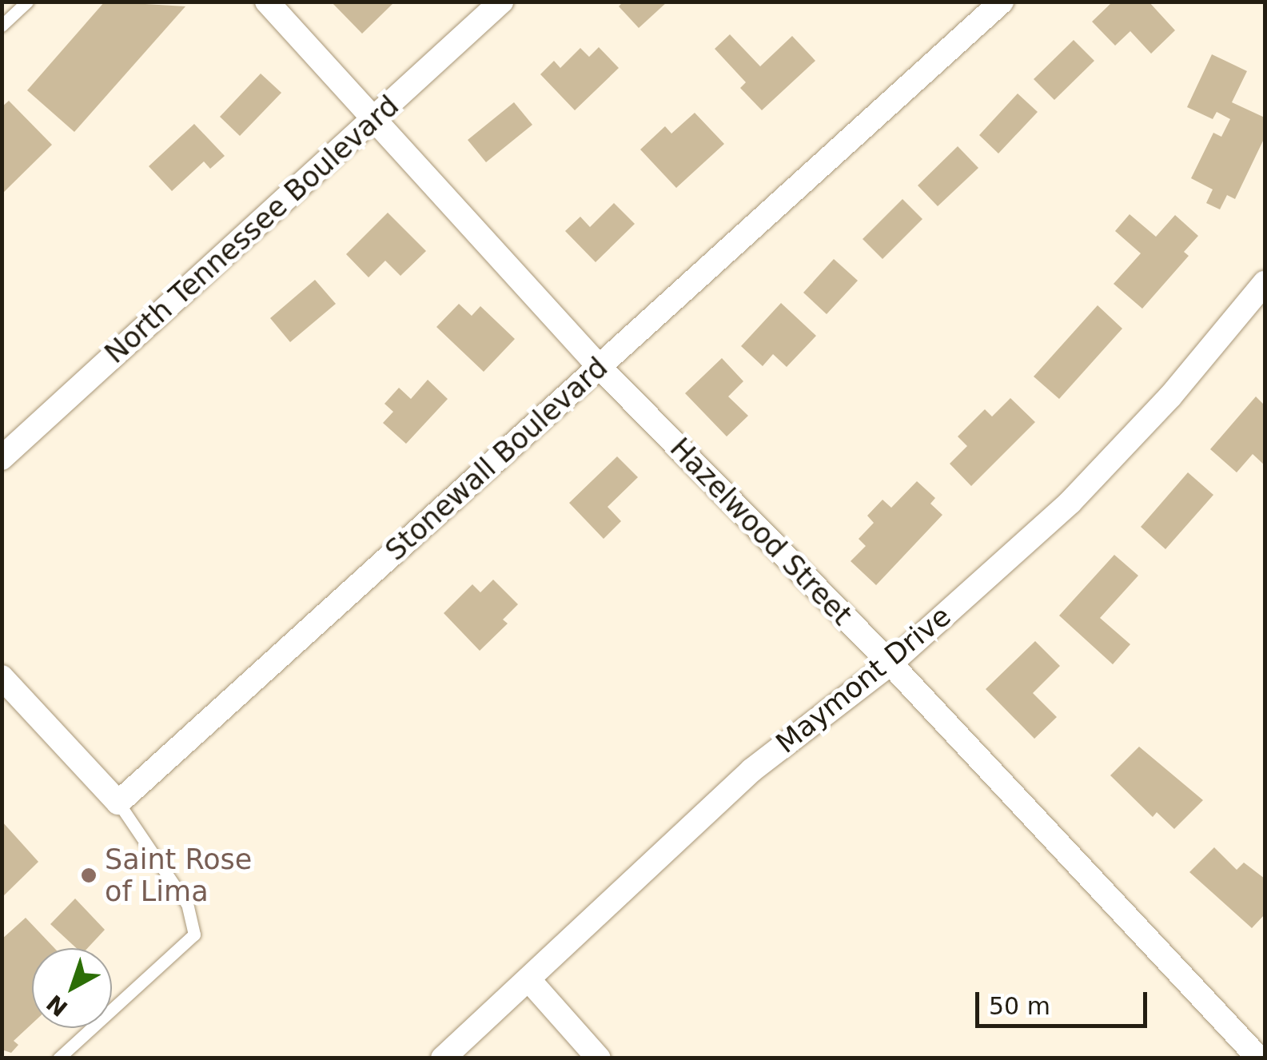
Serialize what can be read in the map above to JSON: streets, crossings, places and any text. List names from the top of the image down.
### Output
{
  "streets": {
    "street": [
      "North Tennessee Boulevard",
      "Stonewall Boulevard",
      "Hazelwood Street",
      "Maymont Drive"
    ]
  },
  "crossings": [
    ["North Tennessee Boulevard", "Hazelwood Street"],
    ["Stonewall Boulevard", "Hazelwood Street"],
    ["Hazelwood Street", "Maymont Drive"]
  ],
  "places": ["Saint Rose of Lima"],
  "scale_bar": "50 m",
  "north": "bottom left"
}
